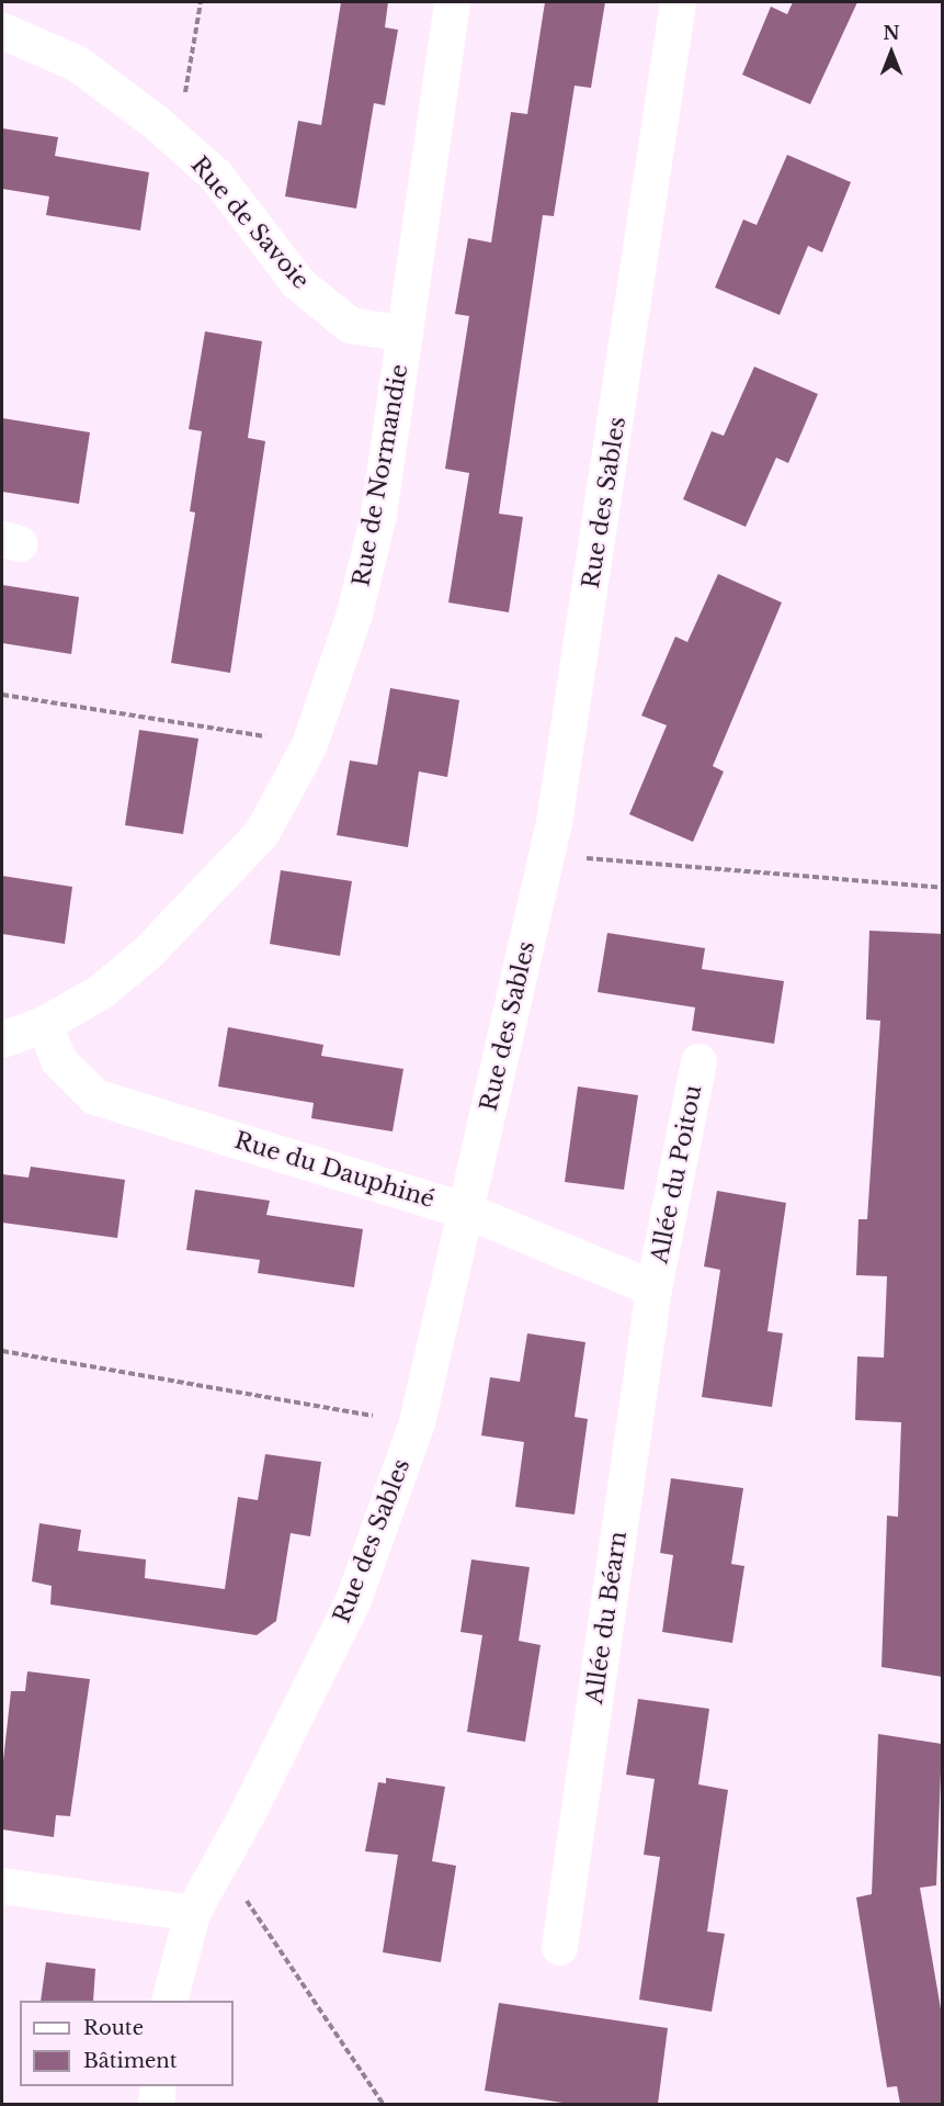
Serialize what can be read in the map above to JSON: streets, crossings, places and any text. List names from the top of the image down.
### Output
{
  "streets": {
    "street": [
      "Rue de Savoie",
      "Rue de Normandie",
      "Rue des Sables",
      "Rue du Dauphiné",
      "Allée du Poitou",
      "Allée du Béarn"
    ]
  },
  "crossings": [
    ["Rue de Savoie", "Rue de Normandie"],
    ["Rue de Normandie", "Rue du Dauphiné"],
    ["Rue des Sables", "Rue du Dauphiné"],
    ["Rue du Dauphiné", "Allée du Poitou"],
    ["Rue du Dauphiné", "Allée du Béarn"],
    ["Allée du Poitou", "Allée du Béarn"]
  ],
  "legend": ["Route", "Bâtiment"],
  "north": "top"
}
